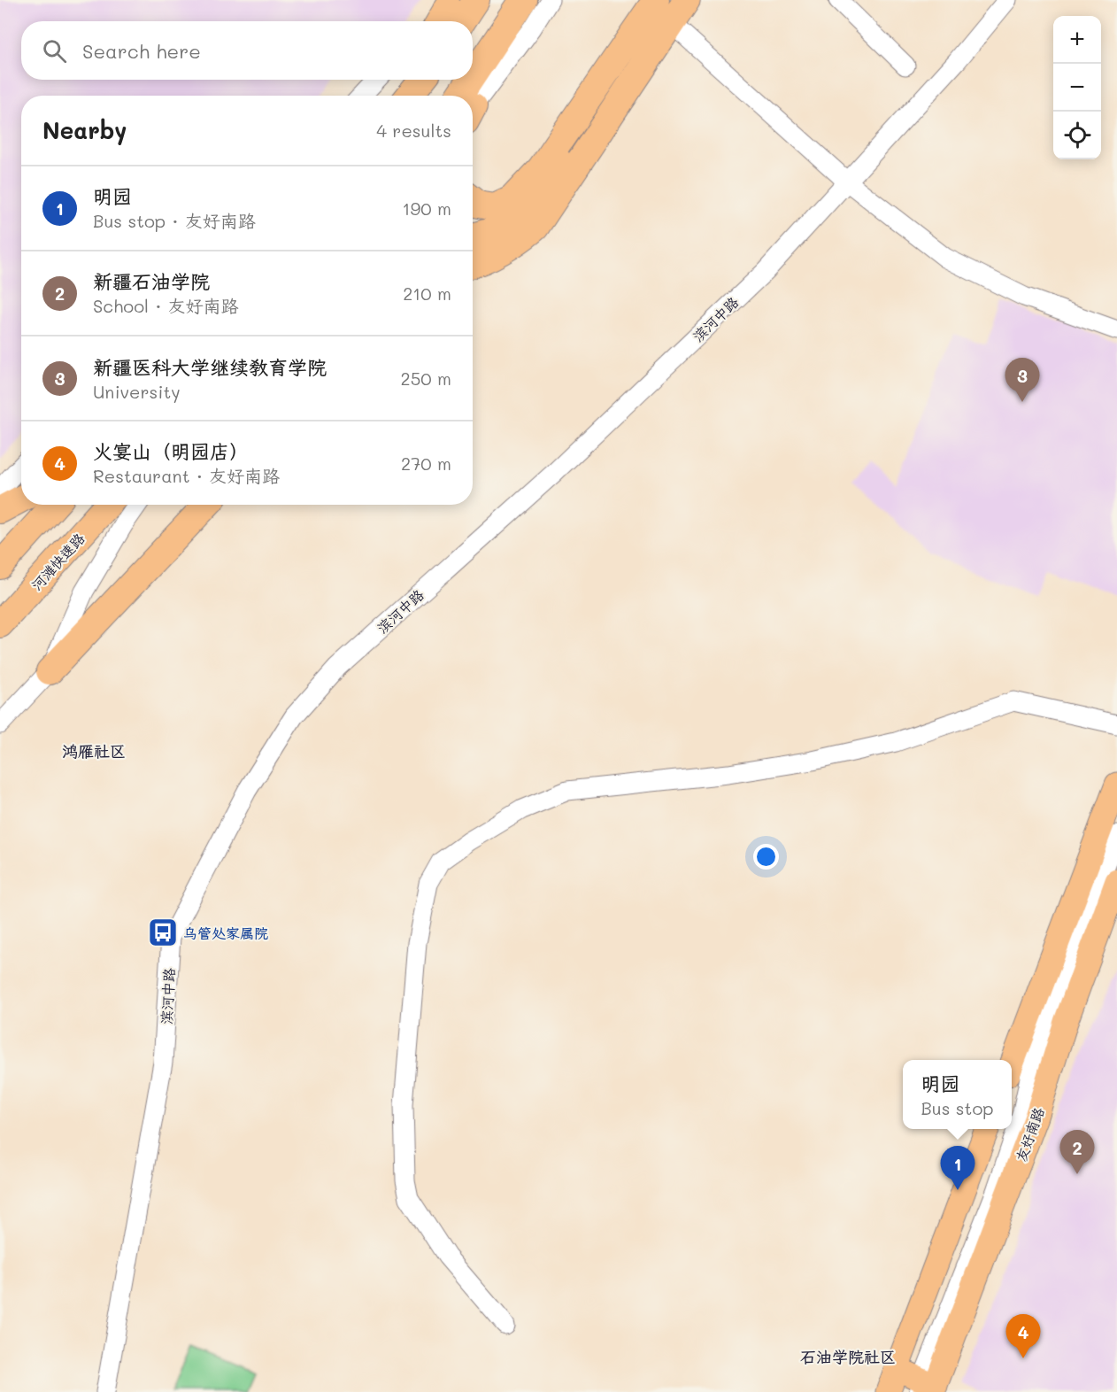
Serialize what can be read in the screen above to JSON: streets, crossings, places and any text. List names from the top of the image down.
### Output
{
  "streets": {
    "highway": ["河滩快速路"],
    "main road": ["友好南路"],
    "street": ["滨河中路"]
  },
  "districts": ["鸿雁社区", "石油学院社区"],
  "places": {
    "bus stop": ["乌管处家属院"]
  },
  "page": {
    "map_buttons": ["+", "−"],
    "search": "Search here",
    "heading": ["Nearby", "4 results"],
    "list": [
      {
        "mark": "1",
        "name": "明园",
        "note": "Bus stop · 友好南路",
        "value": "190 m"
      },
      {
        "mark": "2",
        "name": "新疆石油学院",
        "note": "School · 友好南路",
        "value": "210 m"
      },
      {
        "mark": "3",
        "name": "新疆医科大学继续教育学院",
        "note": "University",
        "value": "250 m"
      },
      {
        "mark": "4",
        "name": "火宴山（明园店）",
        "note": "Restaurant · 友好南路",
        "value": "270 m"
      }
    ],
    "pins": [
      "3",
      "2",
      "1",
      "4"
    ],
    "popup": ["明园", "Bus stop"]
  }
}
